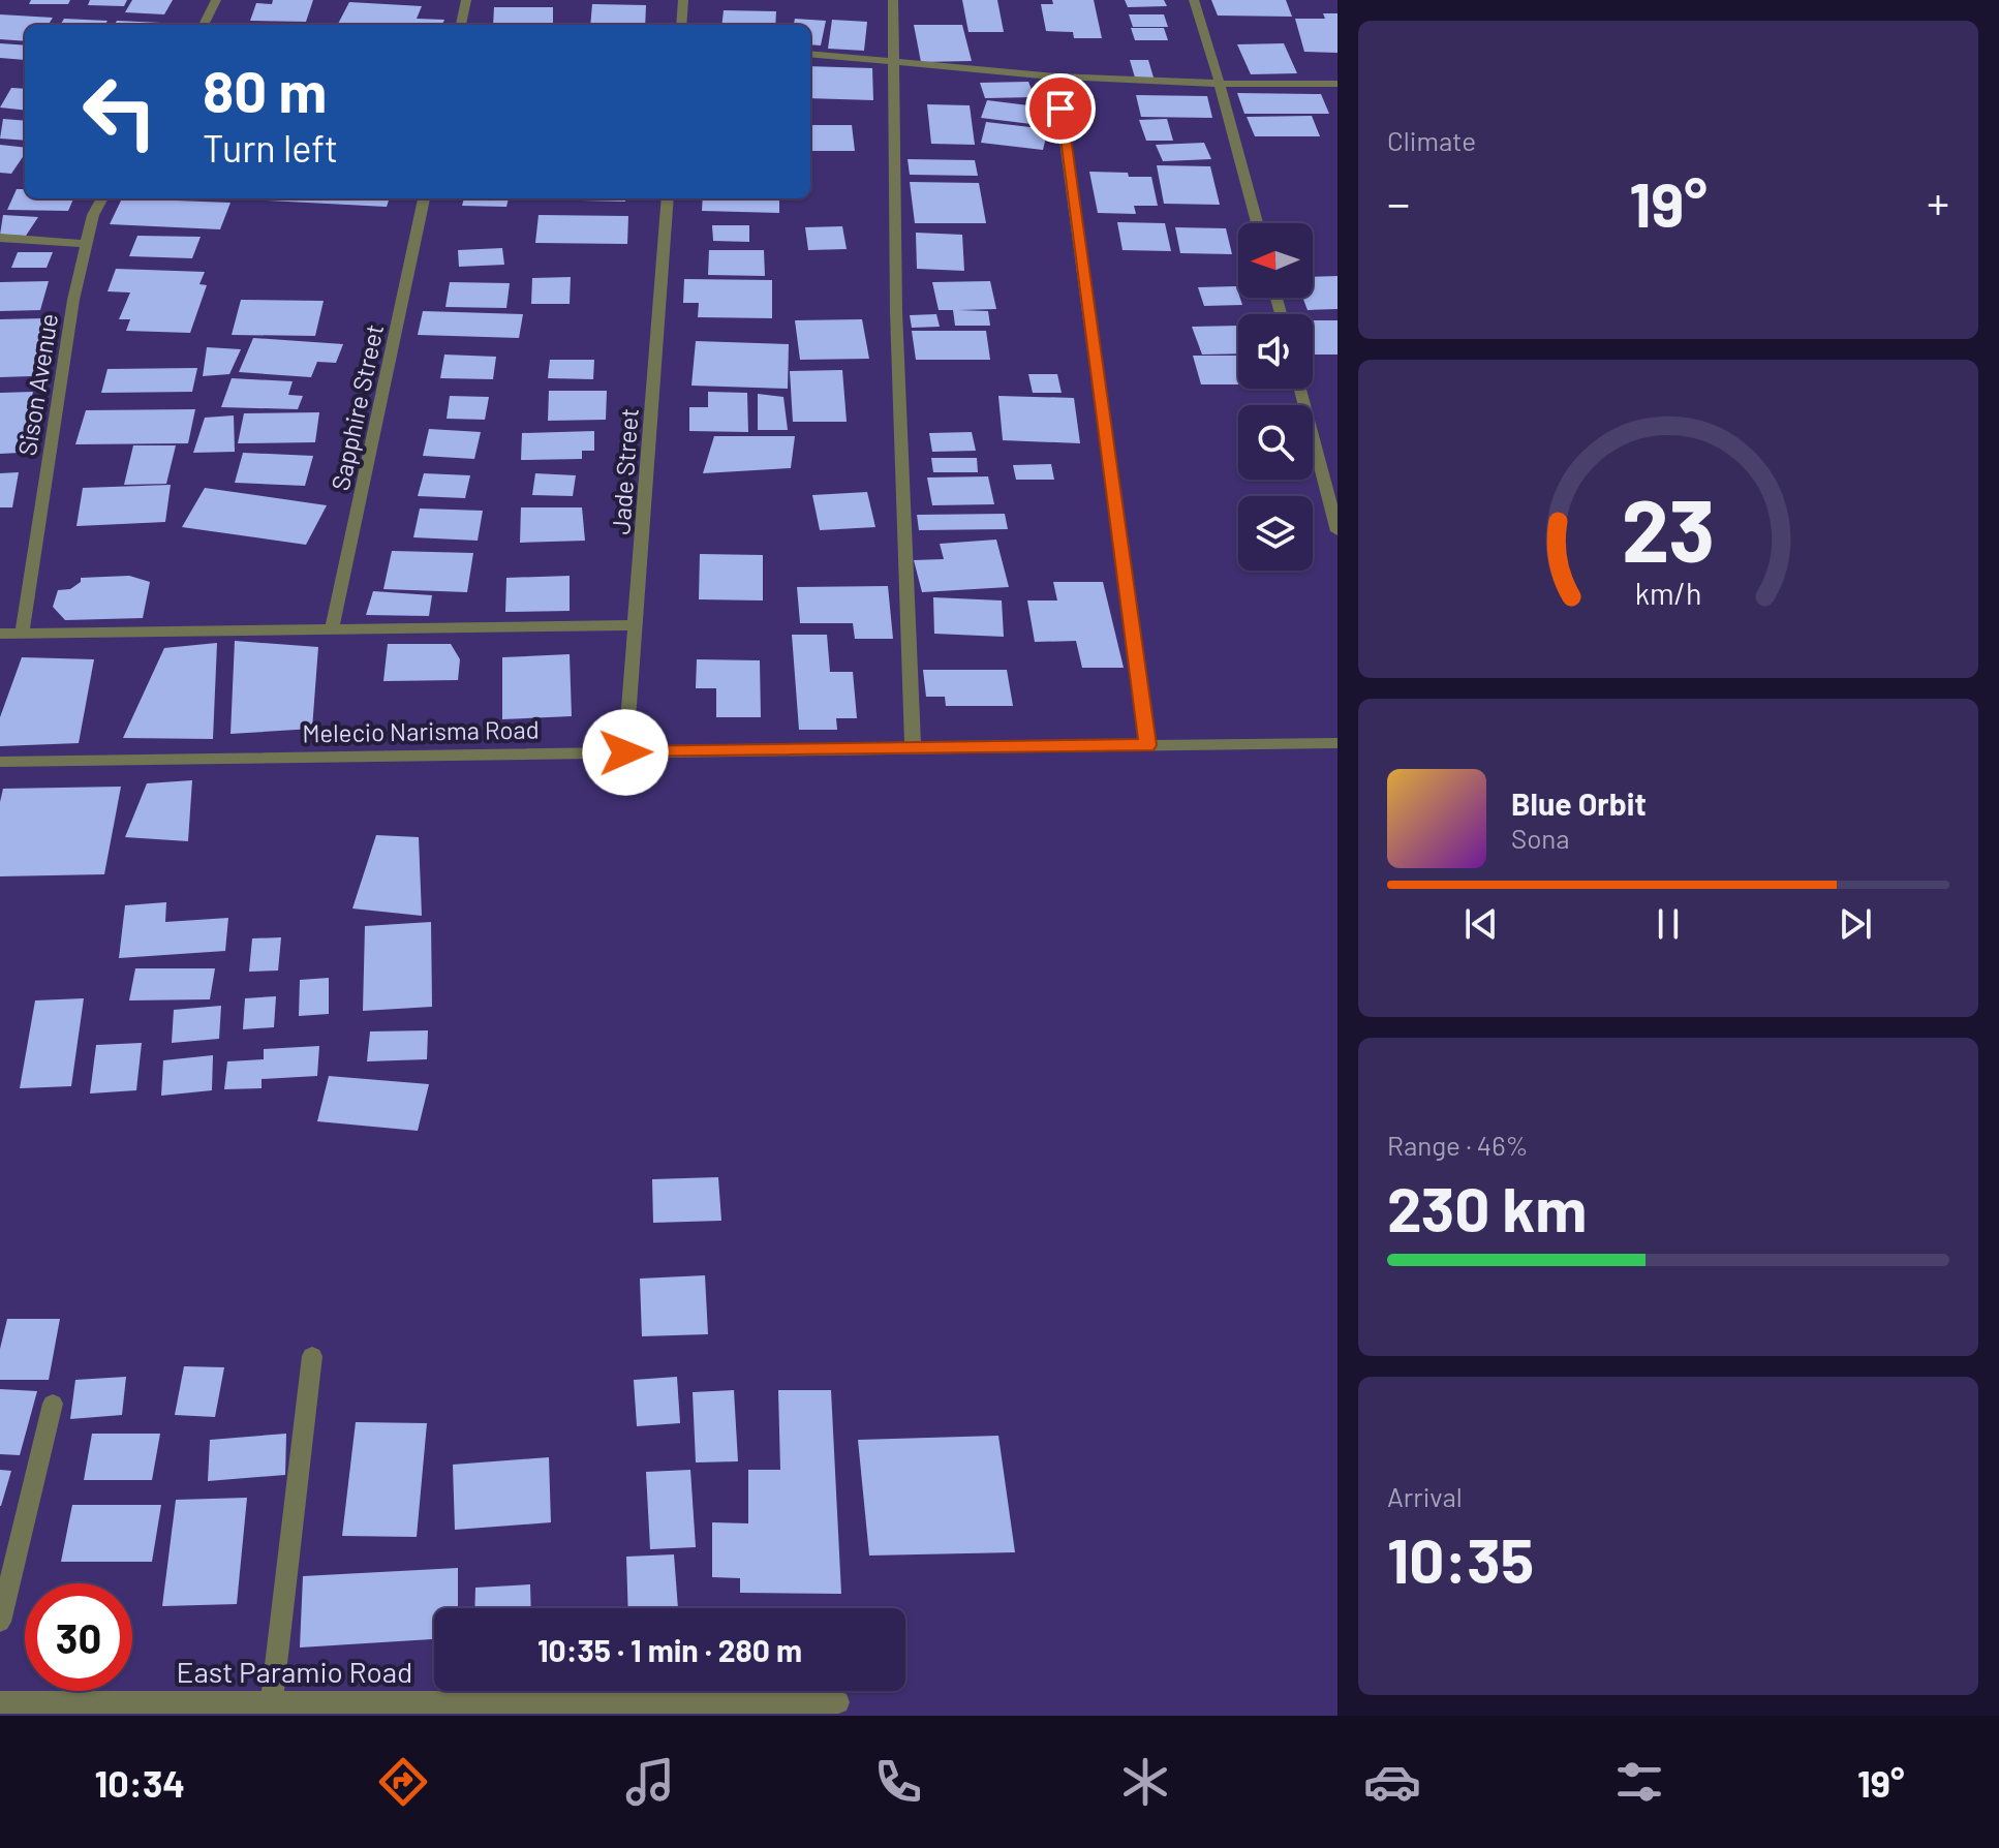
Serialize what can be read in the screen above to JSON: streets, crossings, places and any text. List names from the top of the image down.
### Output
{
  "streets": {
    "street": [
      "Sison Avenue",
      "Sapphire Street",
      "Jade Street",
      "Melecio Narisma Road",
      "East Paramio Road"
    ]
  },
  "crossings": [
    ["Jade Street", "Melecio Narisma Road"]
  ],
  "north": "left",
  "page": {
    "tile": [
      "Climate",
      ["Range · 46%", "230 km"],
      ["Arrival", "10:35"]
    ],
    "turn": ["80 m", "Turn left"],
    "heat": ["−", "19°", "+"],
    "song": ["Blue Orbit", "Sona"],
    "limit": "30",
    "trip": "10:35 · 1 min · 280 m",
    "tabs": ["10:34", "19°"],
    "gauge": ["23", "km/h"]
  }
}
